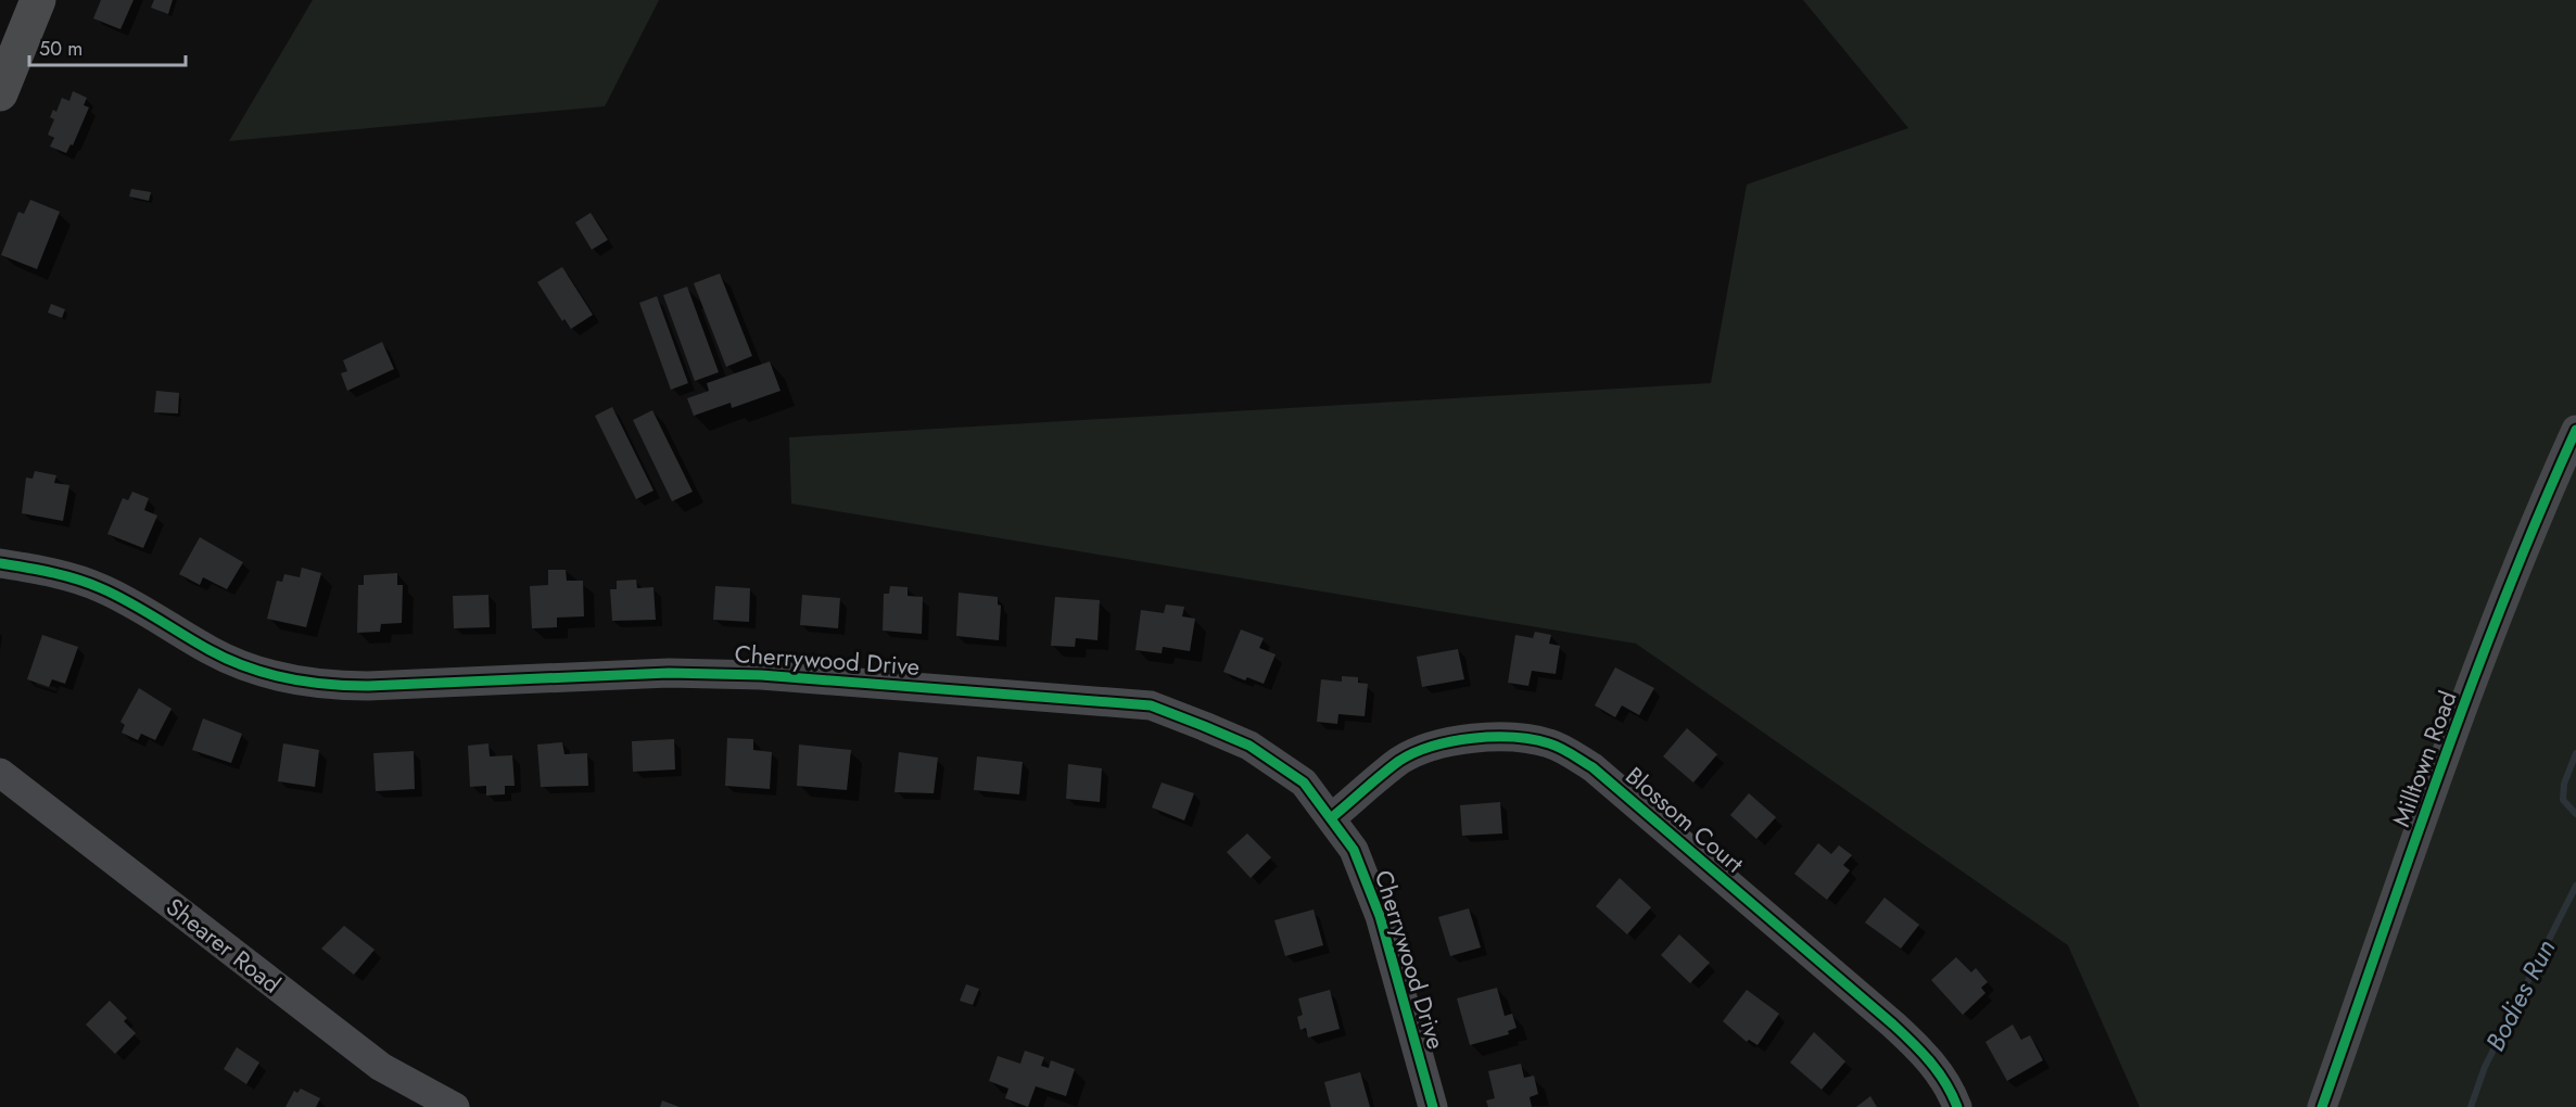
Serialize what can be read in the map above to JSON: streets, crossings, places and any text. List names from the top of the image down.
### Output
{
  "streets": {
    "street": [
      "Cherrywood Drive",
      "Milltown Road",
      "Blossom Court",
      "Shearer Road"
    ]
  },
  "crossings": [
    ["Cherrywood Drive", "Blossom Court"]
  ],
  "water": ["Bodies Run"],
  "scale_bar": "50 m"
}
